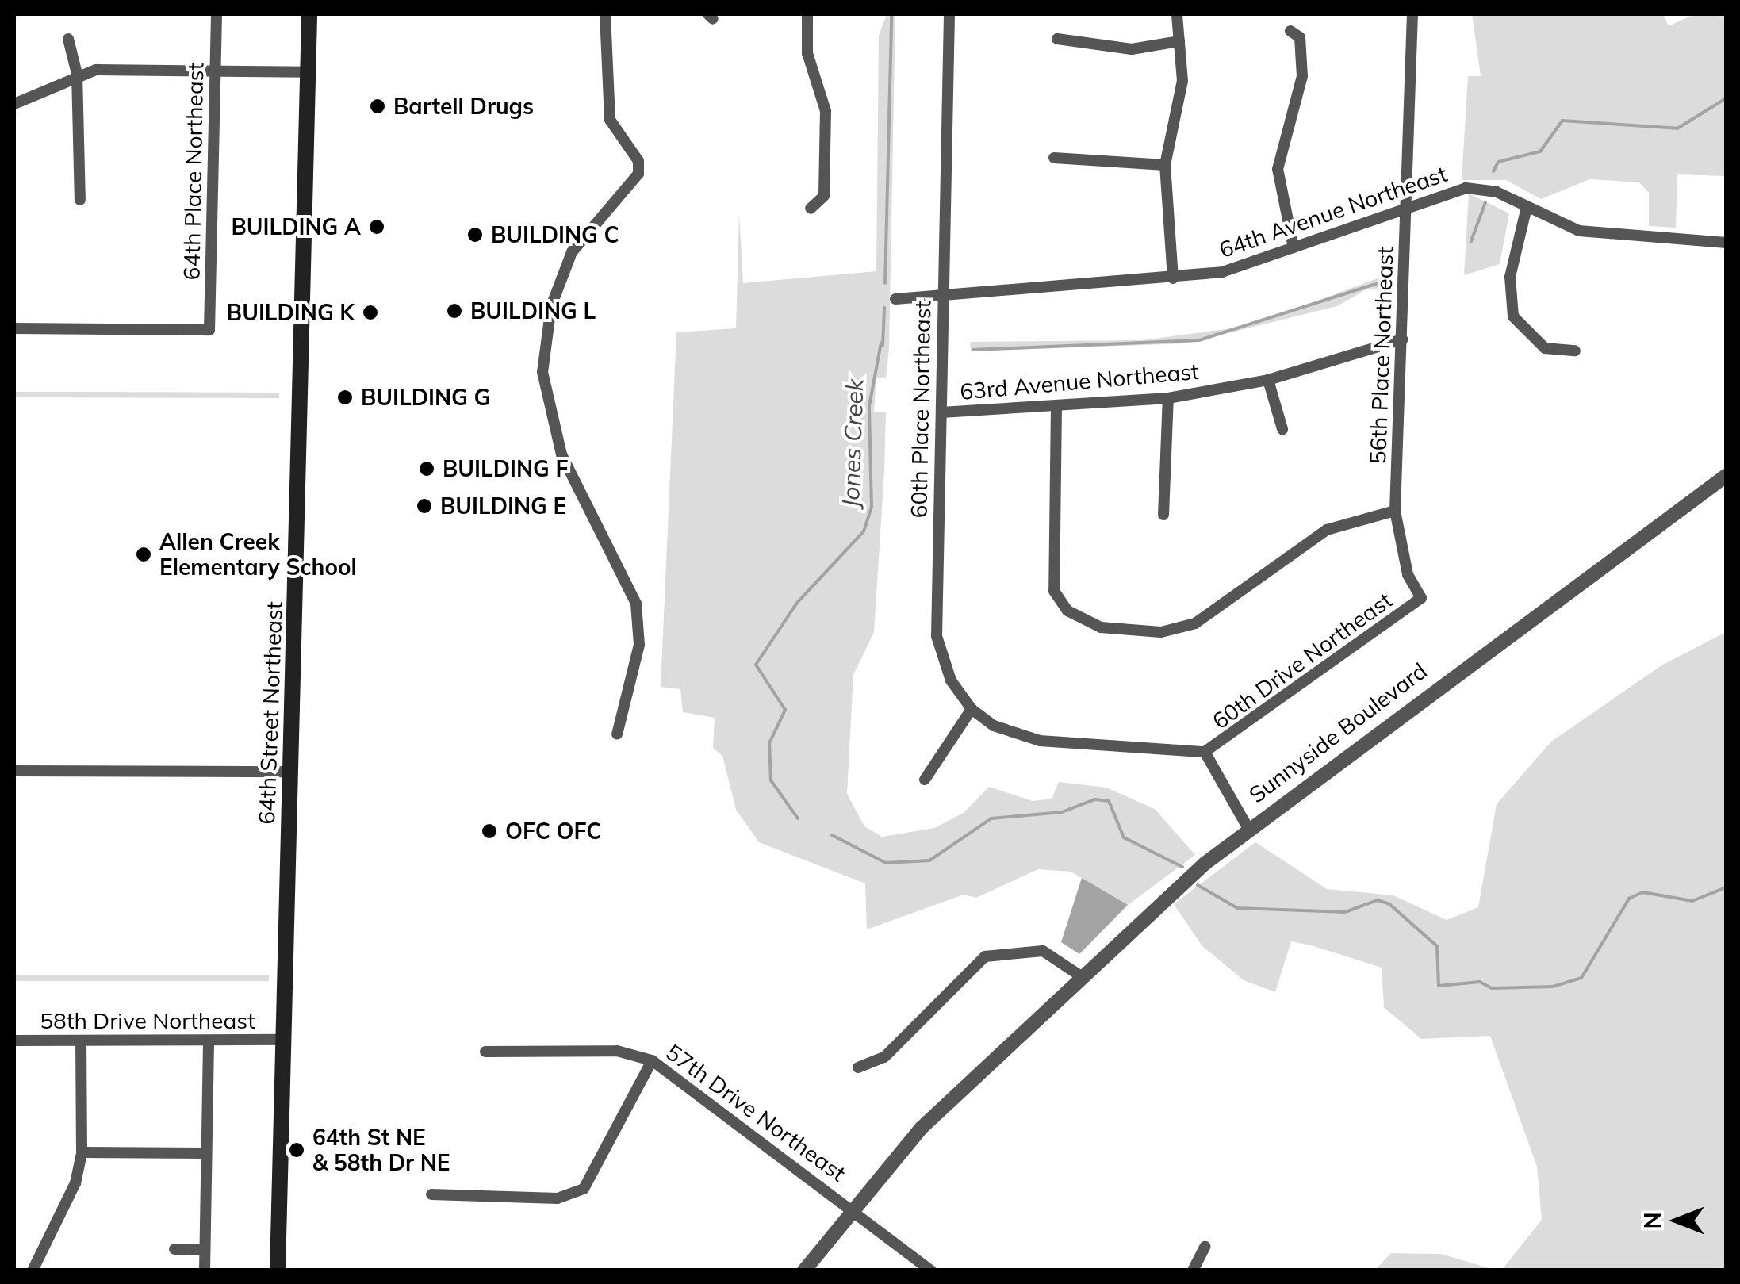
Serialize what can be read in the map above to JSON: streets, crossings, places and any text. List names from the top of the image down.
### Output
{
  "streets": {
    "main road": ["64th Street Northeast"],
    "street": [
      "64th Place Northeast",
      "64th Avenue Northeast",
      "56th Place Northeast",
      "63rd Avenue Northeast",
      "60th Place Northeast",
      "60th Drive Northeast",
      "Sunnyside Boulevard",
      "58th Drive Northeast",
      "57th Drive Northeast"
    ]
  },
  "crossings": [
    ["64th Avenue Northeast", "56th Place Northeast"],
    ["64th Avenue Northeast", "60th Place Northeast"],
    ["56th Place Northeast", "63rd Avenue Northeast"],
    ["56th Place Northeast", "60th Drive Northeast"],
    ["63rd Avenue Northeast", "60th Place Northeast"],
    ["60th Place Northeast", "60th Drive Northeast"],
    ["60th Drive Northeast", "Sunnyside Boulevard"],
    ["64th Street Northeast", "58th Drive Northeast"],
    ["Sunnyside Boulevard", "57th Drive Northeast"]
  ],
  "water": ["Jones Creek"],
  "places": [
    "Bartell Drugs",
    "BUILDING A",
    "BUILDING C",
    "BUILDING L",
    "BUILDING K",
    "BUILDING G",
    "BUILDING F",
    "BUILDING E",
    "Allen Creek Elementary School",
    "OFC OFC",
    "64th St NE & 58th Dr NE"
  ],
  "north": "left"
}
